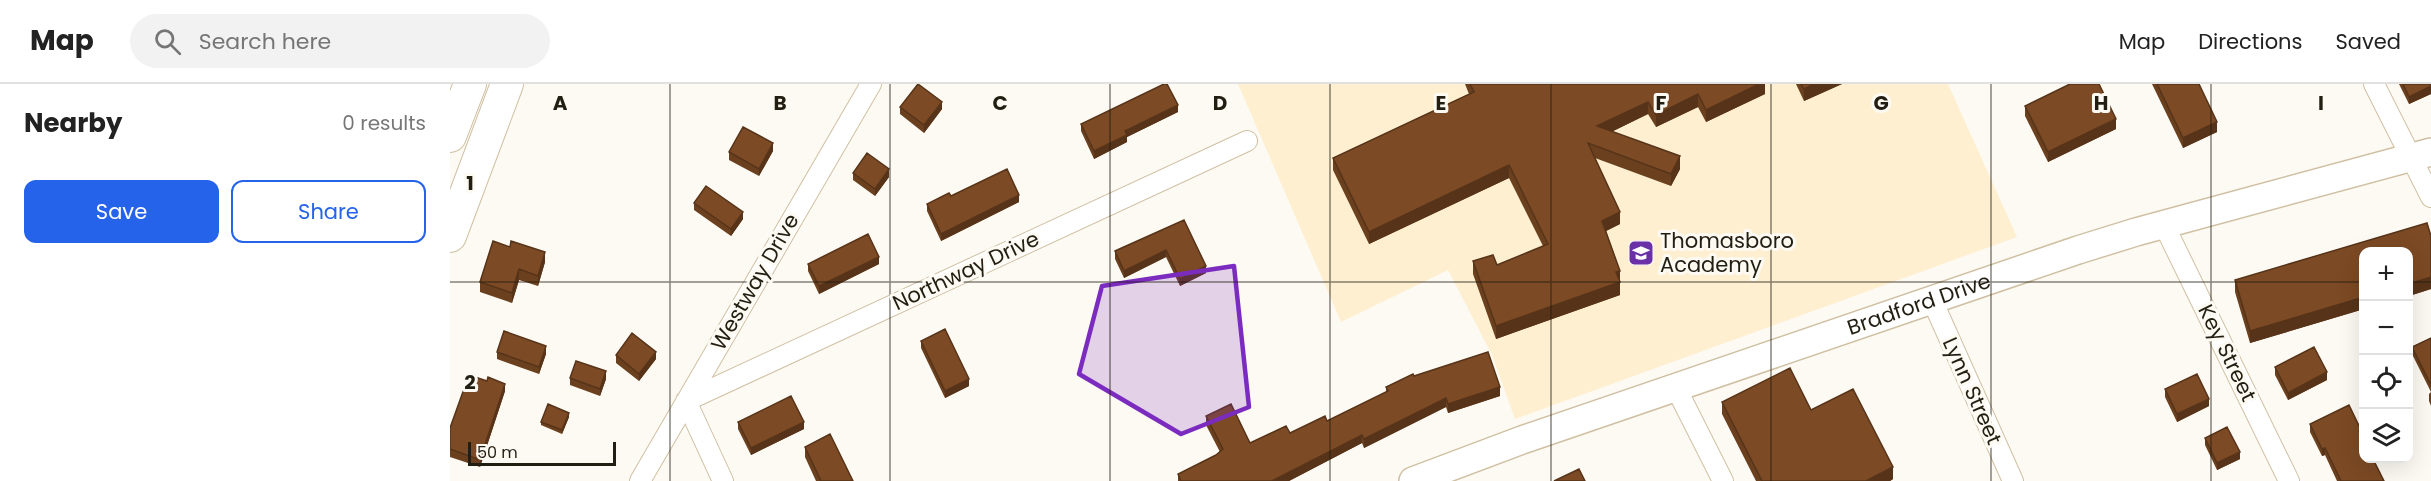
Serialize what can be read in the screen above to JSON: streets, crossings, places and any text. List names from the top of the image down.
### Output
{
  "streets": {
    "street": [
      "Northway Drive",
      "Westway Drive",
      "Bradford Drive",
      "Key Street",
      "Lynn Street"
    ]
  },
  "crossings": [
    ["Northway Drive", "Westway Drive"],
    ["Bradford Drive", "Key Street"],
    ["Bradford Drive", "Lynn Street"]
  ],
  "places": {
    "school or university": ["Thomasboro Academy"]
  },
  "scale_bar": "50 m",
  "page": {
    "header": "Map",
    "search": "Search here",
    "nav": ["Map", "Directions", "Saved"],
    "heading": ["Nearby", "0 results"],
    "buttons": ["Save", "Share"],
    "map_buttons": ["+", "−"],
    "scale": "50 m"
  },
  "grid": {
    "columns": [
      "A",
      "B",
      "C",
      "D",
      "E",
      "F",
      "G",
      "H",
      "I"
    ],
    "rows": ["1", "2"]
  }
}
